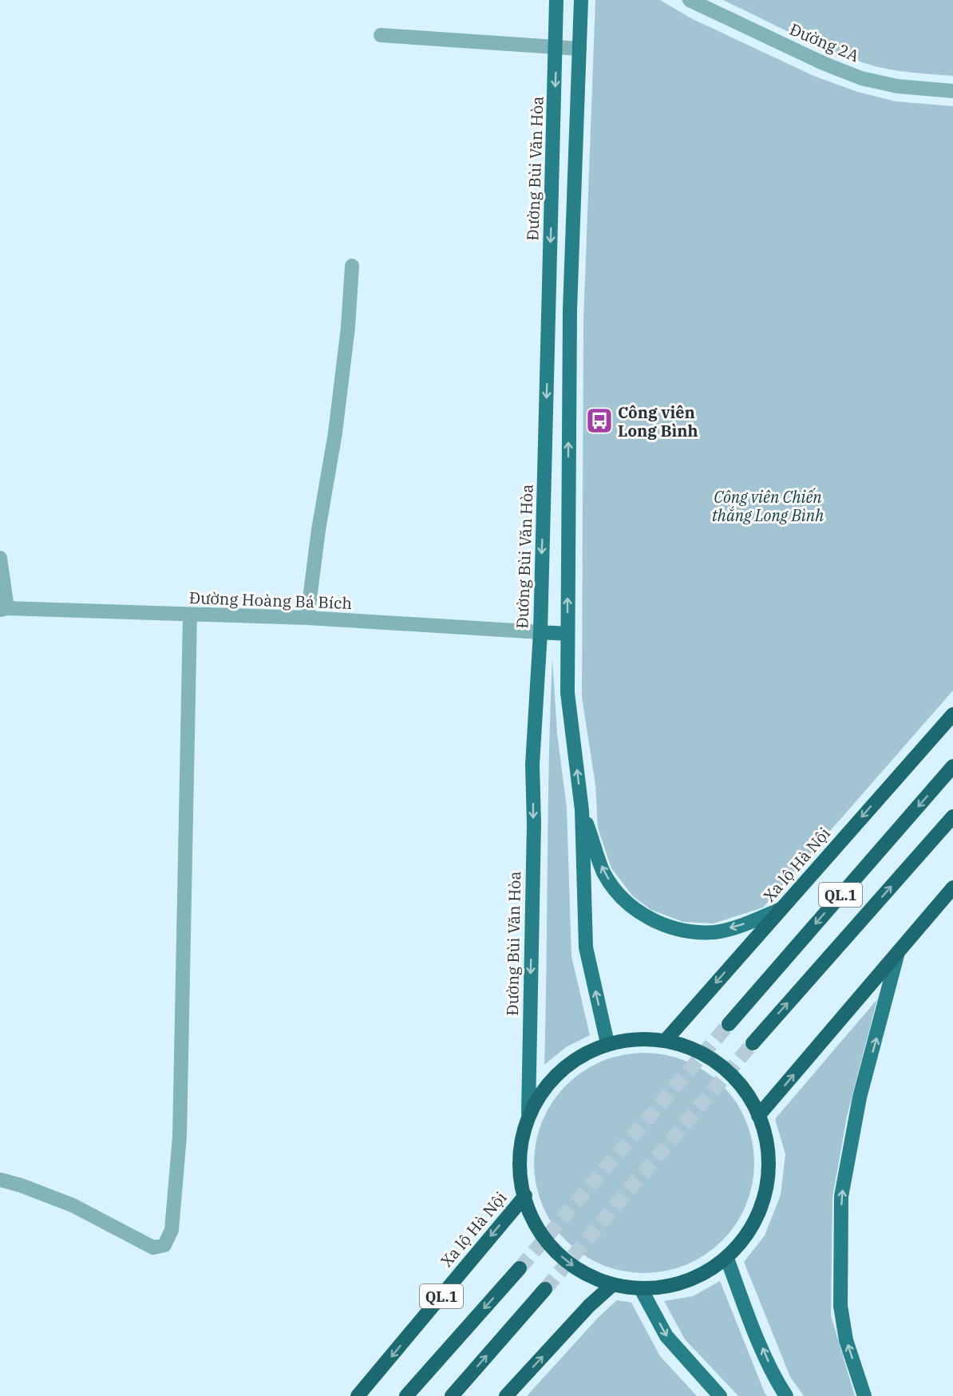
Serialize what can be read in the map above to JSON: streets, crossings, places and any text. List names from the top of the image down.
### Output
{
  "streets": {
    "highway": ["Xa lộ Hà Nội", "QL.1"],
    "main road": ["Đường Bùi Văn Hòa"],
    "street": ["Đường 2A", "Đường Hoàng Bá Bích"]
  },
  "crossings": [
    ["Đường Bùi Văn Hòa", "Đường Hoàng Bá Bích"]
  ],
  "parks": ["Công viên Chiến thắng Long Bình"],
  "places": {
    "bus stop": ["Công viên Long Bình"]
  }
}
